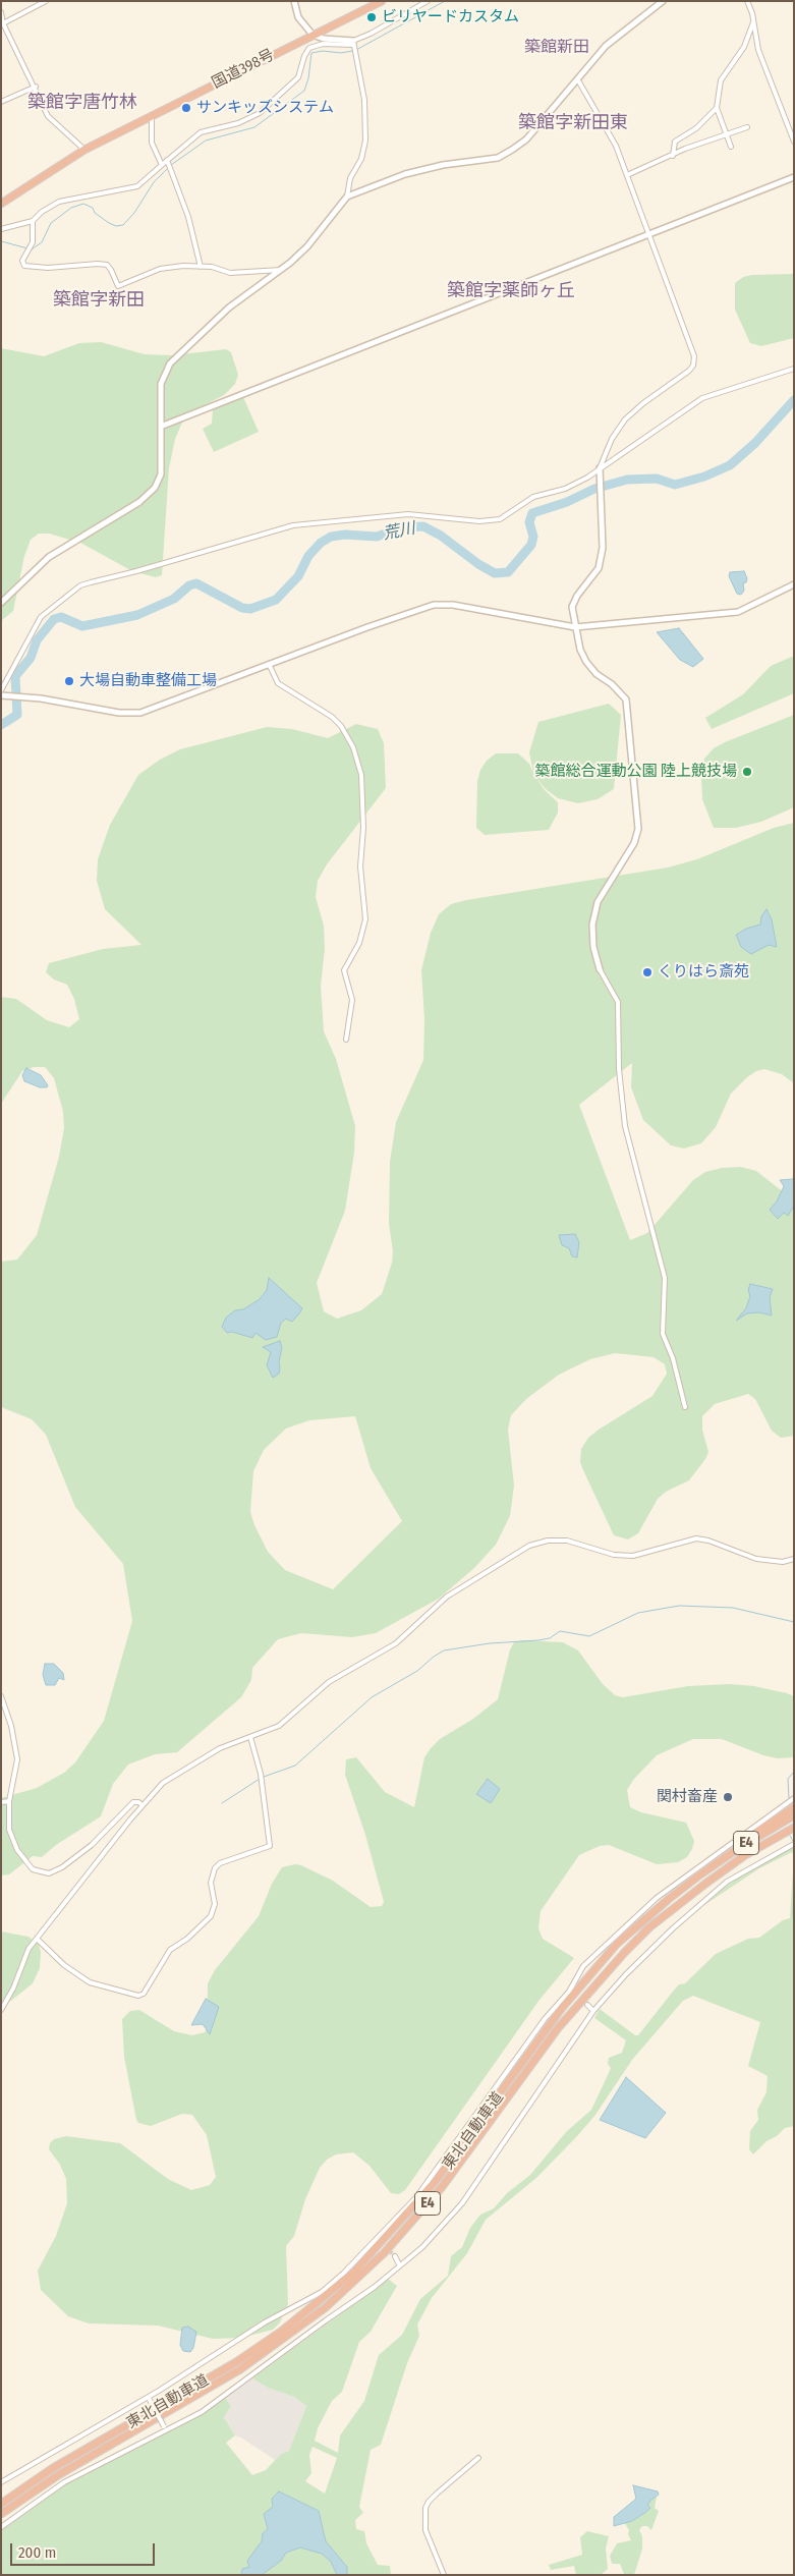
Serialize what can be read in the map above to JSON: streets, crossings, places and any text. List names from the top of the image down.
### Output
{
  "streets": {
    "highway": ["国道398号", "E4", "東北自動車道"]
  },
  "districts": [
    "築館新田",
    "築館字唐竹林",
    "築館字新田東",
    "築館字薬師ヶ丘",
    "築館字新田"
  ],
  "water": ["荒川"],
  "places": [
    "ビリヤードカスタム",
    "サンキッズシステム",
    "大場自動車整備工場",
    "築館総合運動公園 陸上競技場",
    "くりはら斎苑",
    "関村畜産"
  ],
  "scale_bar": "200 m"
}
